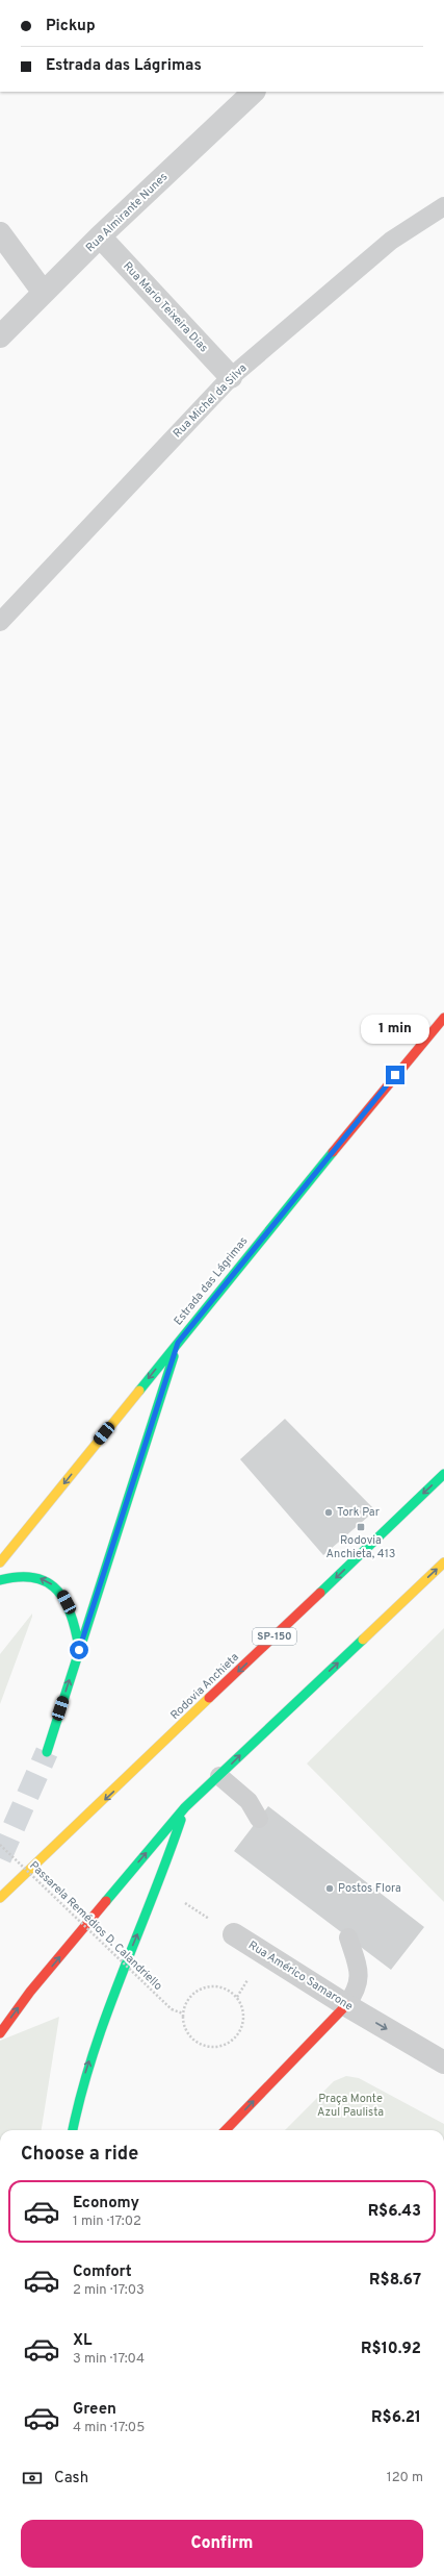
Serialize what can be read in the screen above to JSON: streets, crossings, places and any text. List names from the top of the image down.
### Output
{
  "streets": {
    "main road": ["Estrada das Lágrimas", "SP-150", "Rodovia Anchieta"],
    "street": ["Rua Almirante Nunes", "Rua Mario Teixeira Dias", "Rua Américo Samarone"],
    "lane": ["Rua Michel da Silva"],
    "path": ["Passarela Remédios D. Calandriello"]
  },
  "crossings": [
    ["Rua Almirante Nunes", "Rua Mario Teixeira Dias"],
    ["Rua Mario Teixeira Dias", "Rua Michel da Silva"]
  ],
  "one_way": ["Rua Américo Samarone"],
  "parks": ["Praça Monte Azul Paulista"],
  "places": {
    "other": ["Tork Par", "Postos Flora"],
    "transit": ["Rodovia Anchieta, 413"]
  },
  "page": {
    "banner": ["Pickup", "Estrada das Lágrimas"],
    "bubble": "1 min",
    "heading": "Choose a ride",
    "list": [
      {
        "name": "Economy",
        "note": "1 min · 17:02",
        "value": "R$6.43"
      },
      {
        "name": "Comfort",
        "note": "2 min · 17:03",
        "value": "R$8.67"
      },
      {
        "name": "XL",
        "note": "3 min · 17:04",
        "value": "R$10.92"
      },
      {
        "name": "Green",
        "note": "4 min · 17:05",
        "value": "R$6.21"
      }
    ],
    "pay": ["Cash", "120 m"],
    "buttons": "Confirm"
  }
}
